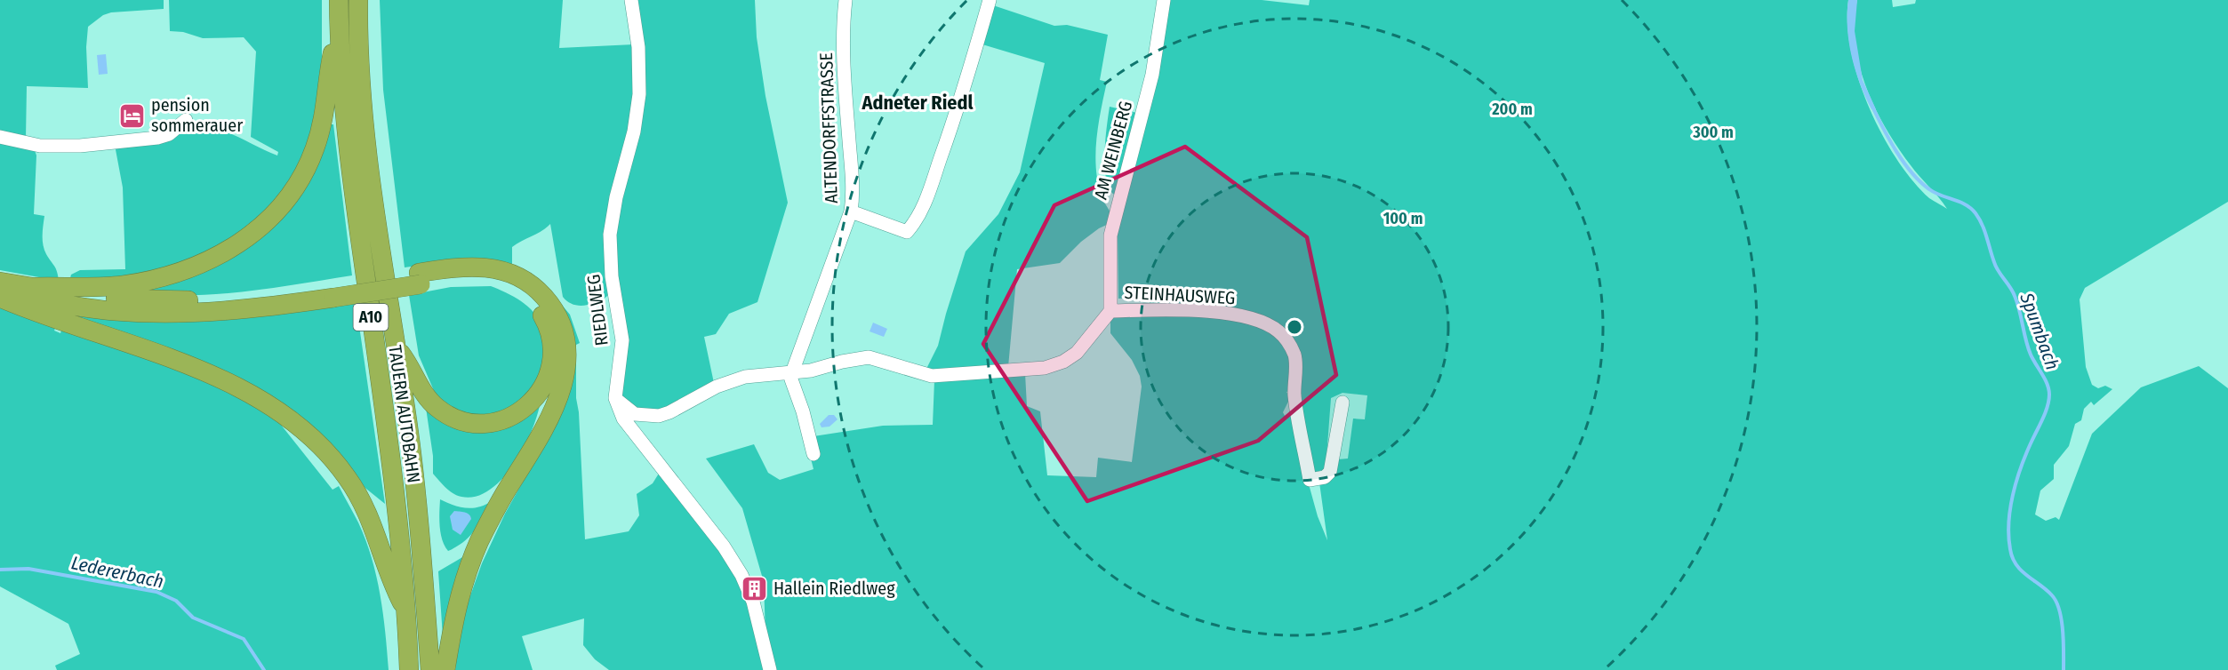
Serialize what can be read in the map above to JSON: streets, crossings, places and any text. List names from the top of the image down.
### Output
{
  "streets": {
    "highway": ["A10", "TAUERN AUTOBAHN"],
    "street": [
      "ALTENDORFFSTRASSE",
      "AM WEINBERG",
      "STEINHAUSWEG",
      "RIEDLWEG"
    ]
  },
  "crossings": [
    ["ALTENDORFFSTRASSE", "STEINHAUSWEG"],
    ["AM WEINBERG", "STEINHAUSWEG"],
    ["STEINHAUSWEG", "RIEDLWEG"]
  ],
  "districts": ["Adneter Riedl"],
  "water": ["Spumbach", "Ledererbach"],
  "places": {
    "hotel": ["pension sommerauer"],
    "building": ["Hallein Riedlweg"]
  },
  "rings": ["200 m", "300 m", "100 m"]
}
